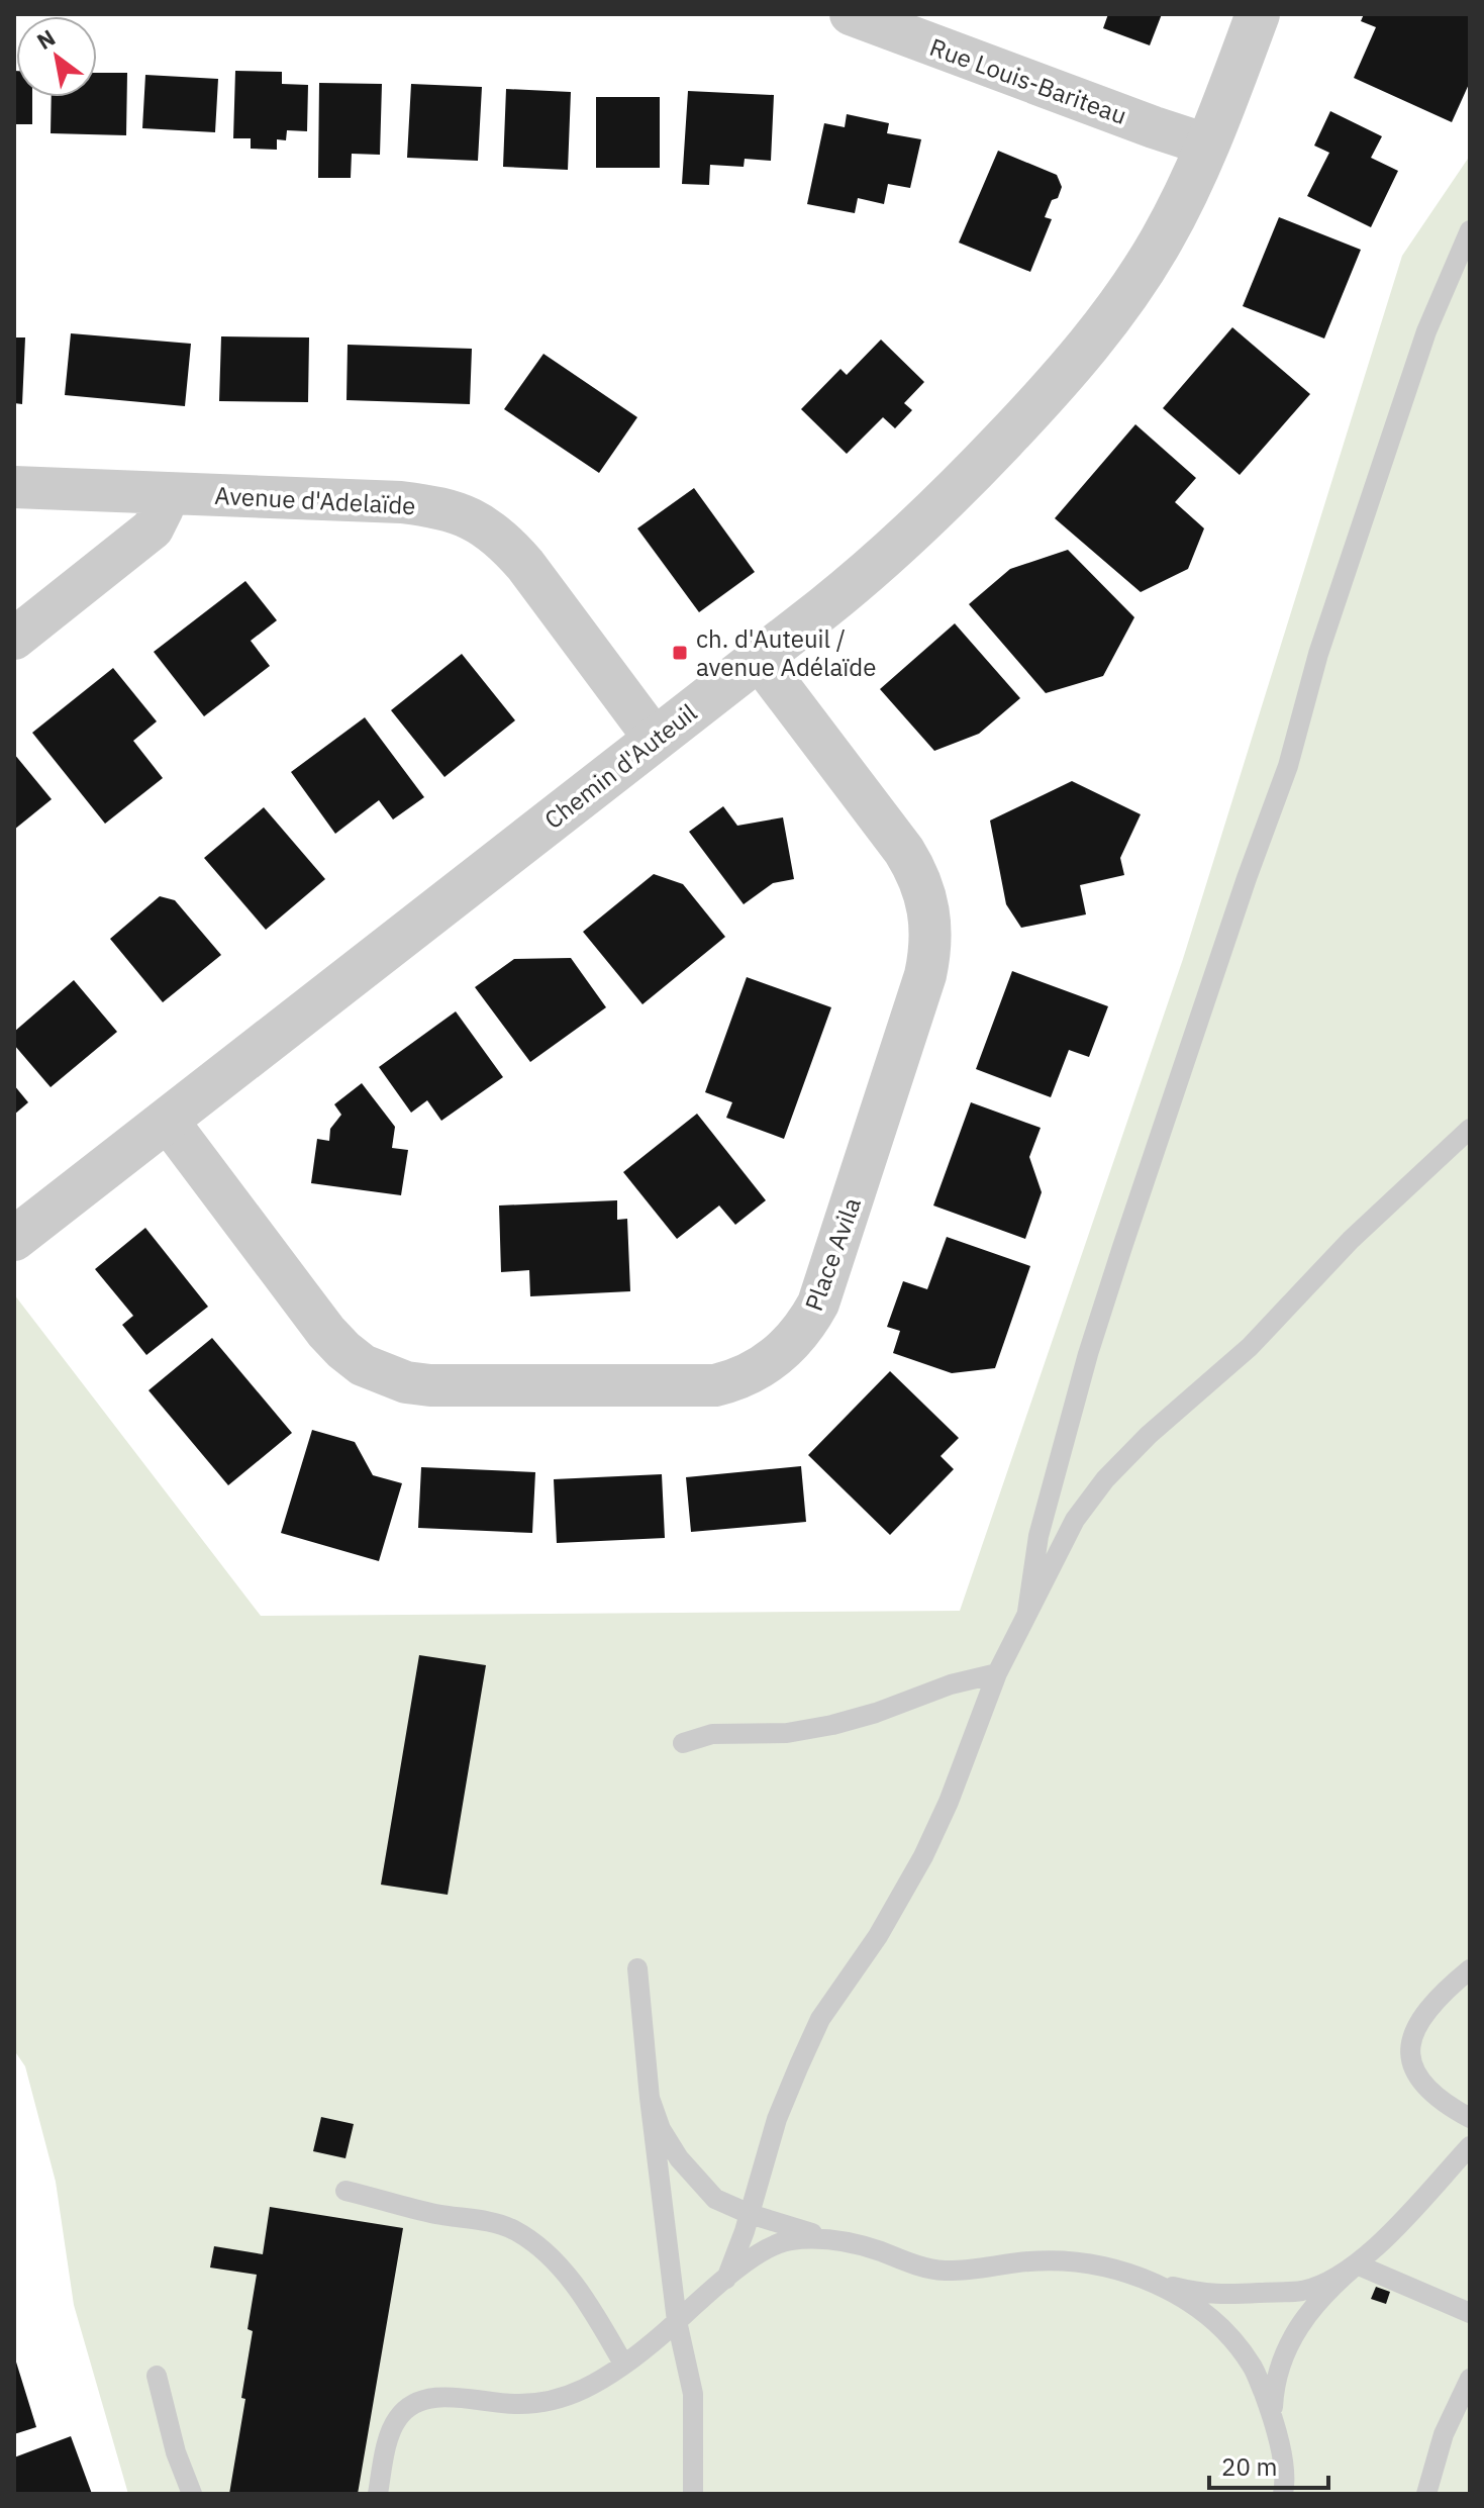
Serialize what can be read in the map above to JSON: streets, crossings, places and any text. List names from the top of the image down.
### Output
{
  "streets": {
    "street": [
      "Rue Louis-Bariteau",
      "Avenue d'Adelaïde",
      "Chemin d'Auteuil",
      "Place Avila"
    ]
  },
  "crossings": [
    ["Rue Louis-Bariteau", "Chemin d'Auteuil"],
    ["Avenue d'Adelaïde", "Chemin d'Auteuil"],
    ["Chemin d'Auteuil", "Place Avila"]
  ],
  "places": {
    "transit": ["ch. d'Auteuil / avenue Adélaïde"]
  },
  "scale_bar": "20 m",
  "north": "top left"
}
